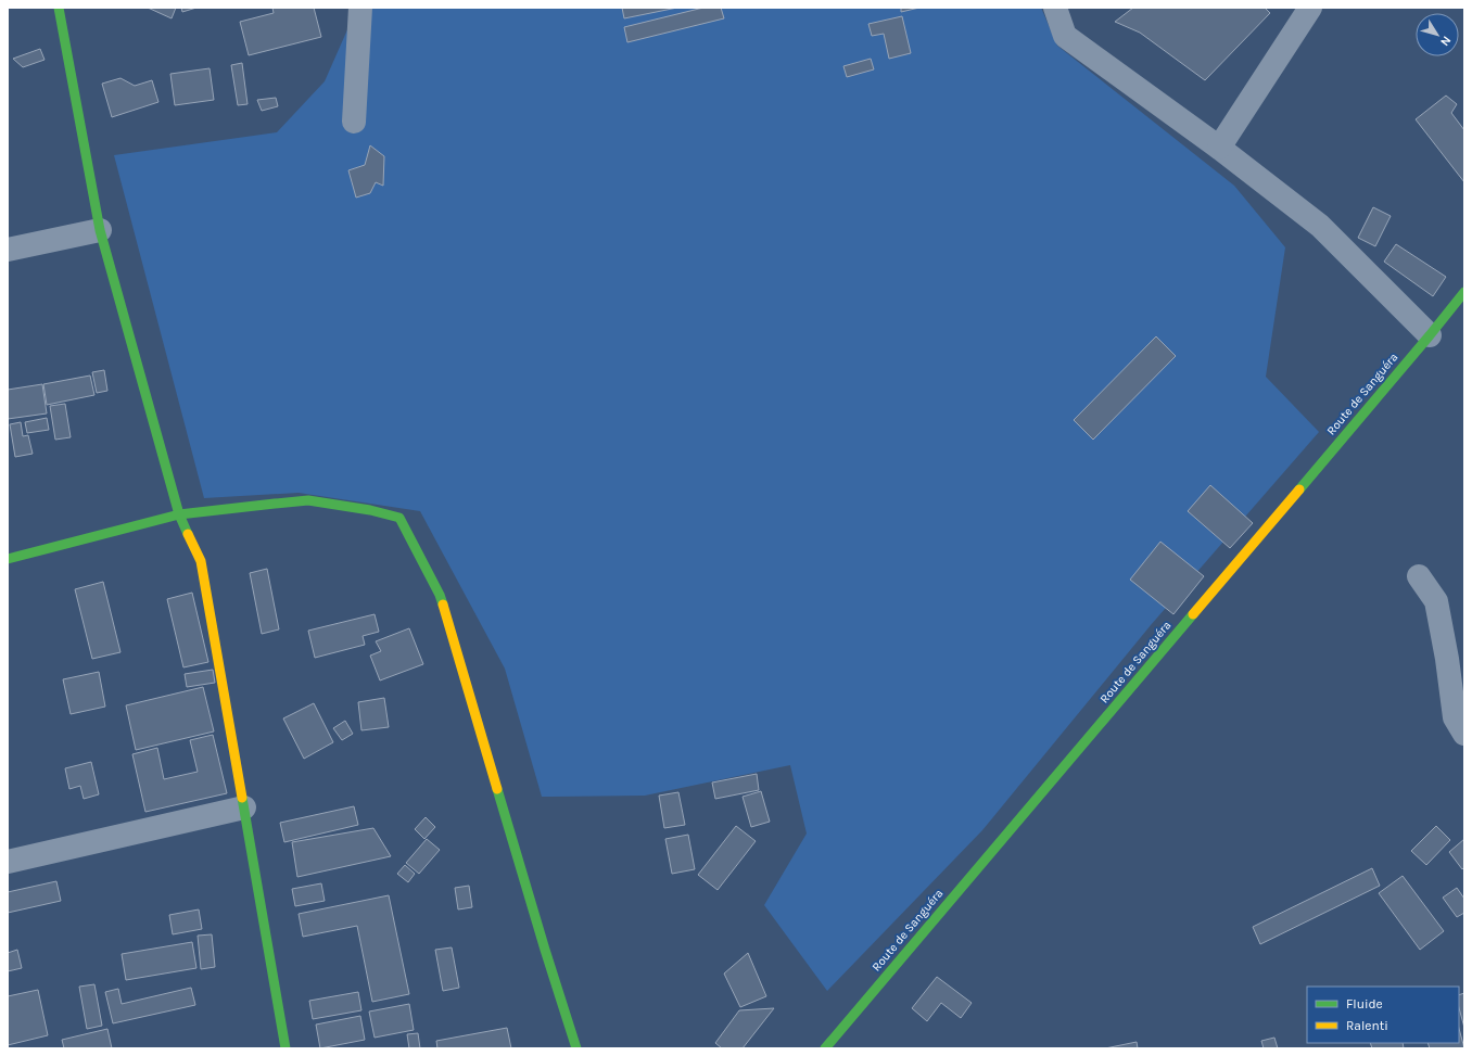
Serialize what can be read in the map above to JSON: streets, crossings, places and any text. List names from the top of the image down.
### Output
{
  "streets": {
    "street": ["Route de Sanguéra"]
  },
  "legend": ["Fluide", "Ralenti"],
  "north": "bottom right"
}
